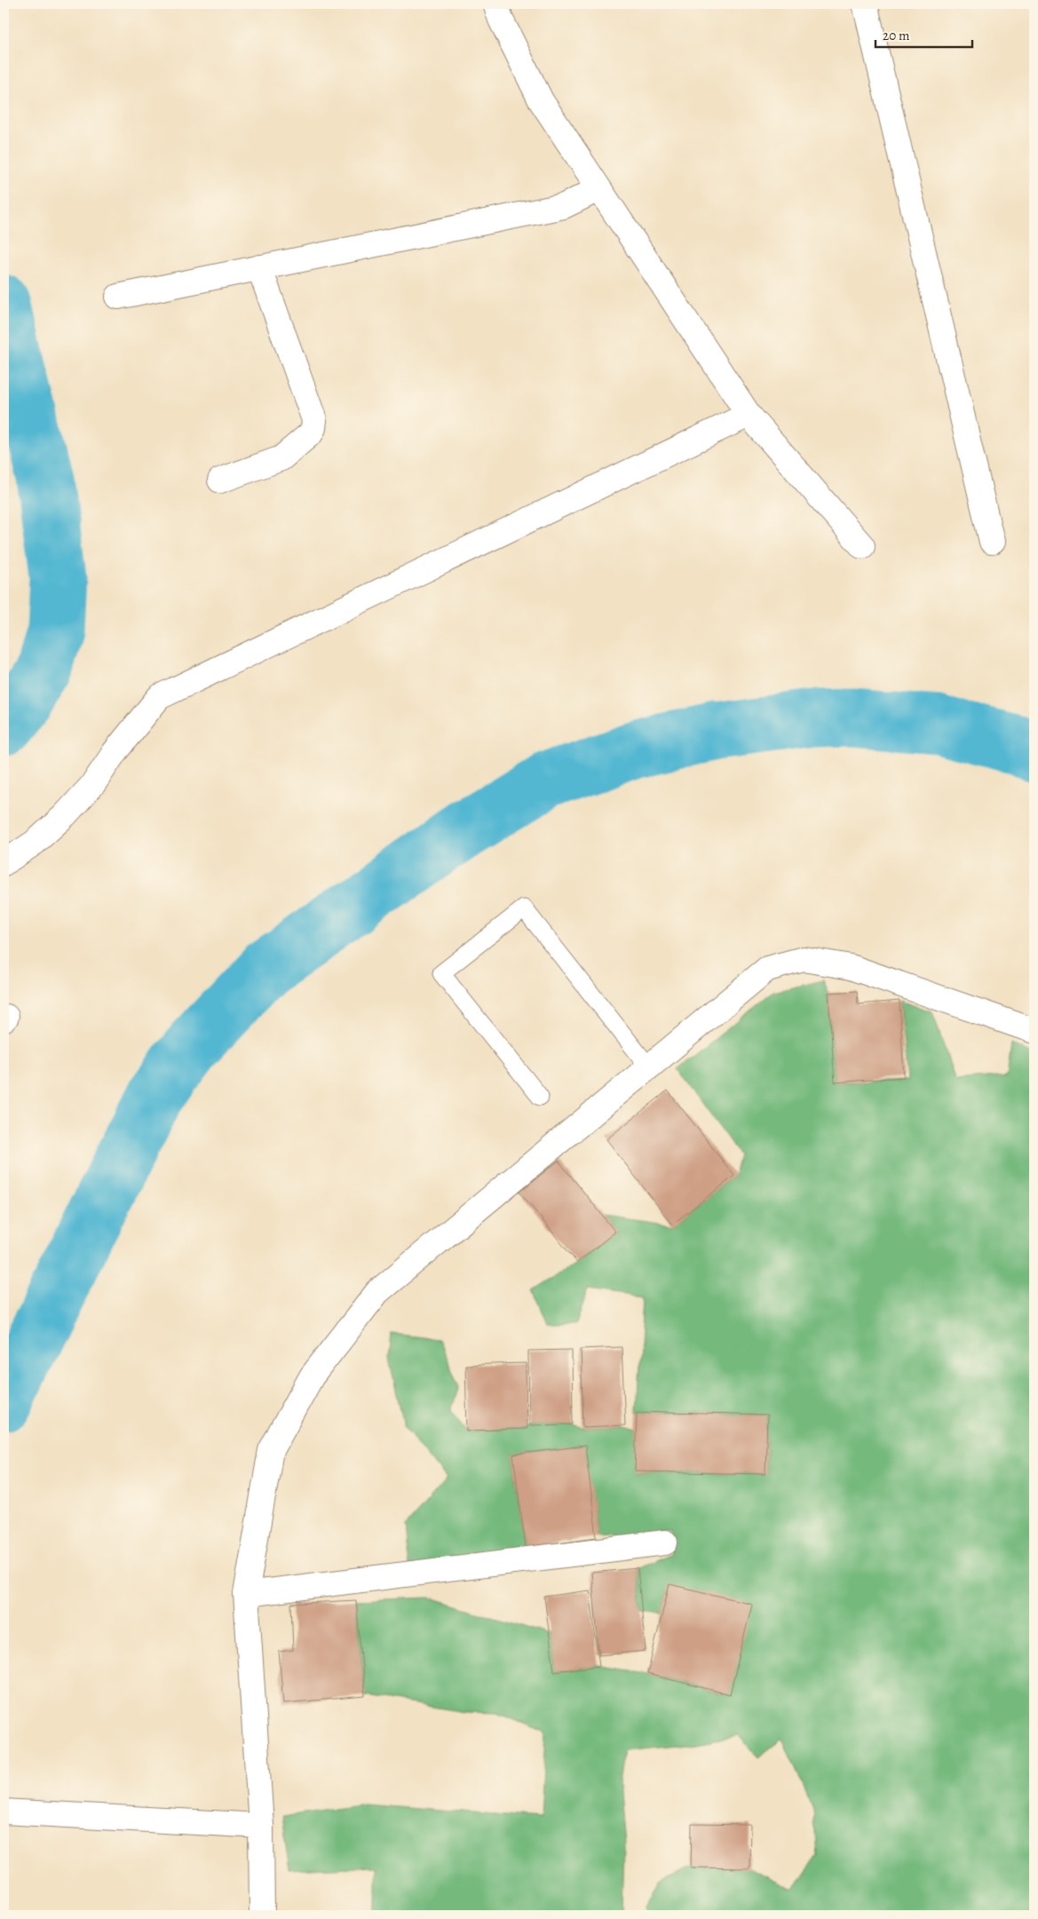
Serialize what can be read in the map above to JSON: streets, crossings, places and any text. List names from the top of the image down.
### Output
{
  "scale_bar": "20 m"
}
